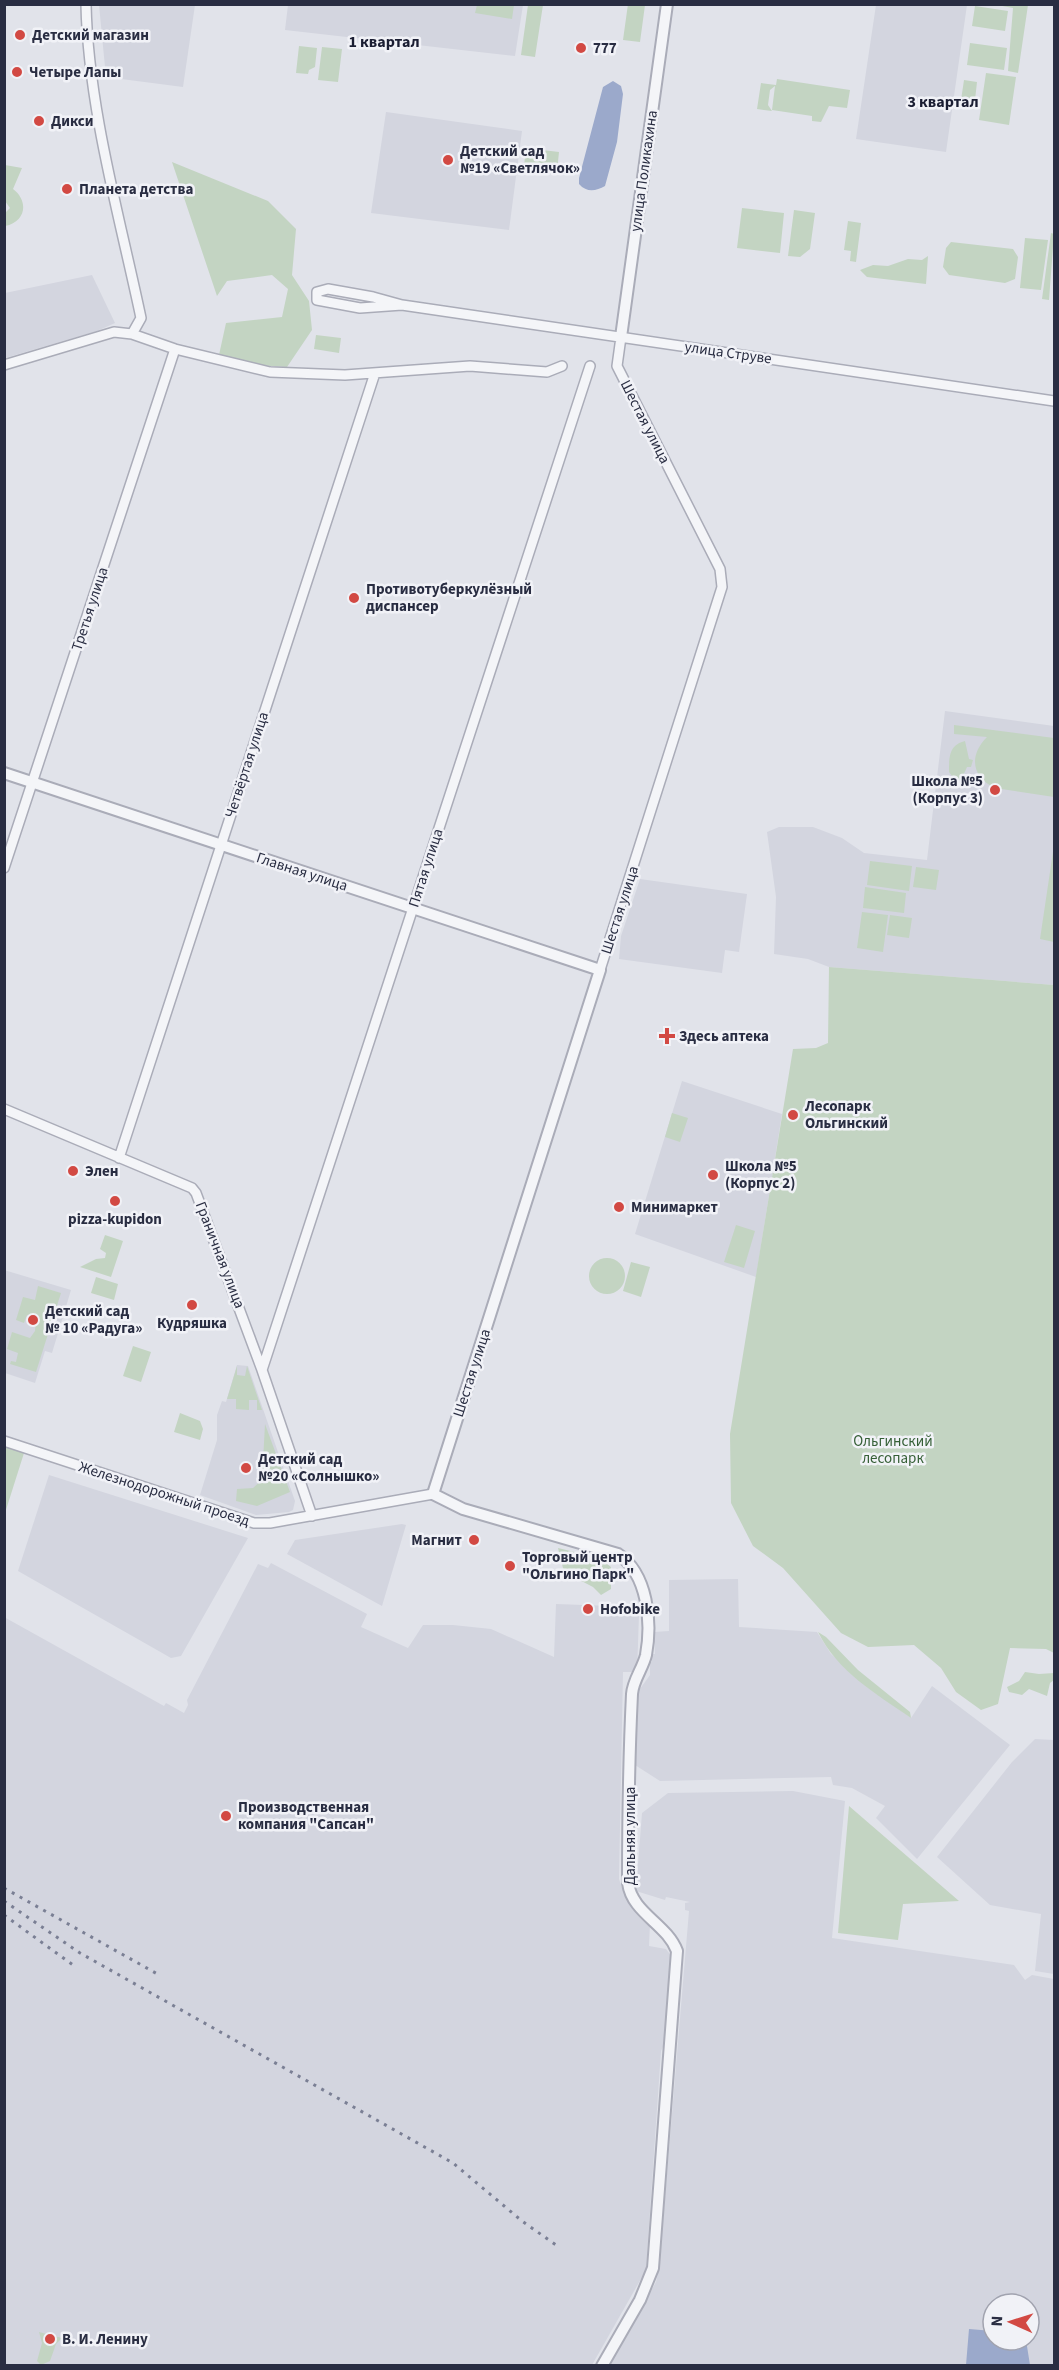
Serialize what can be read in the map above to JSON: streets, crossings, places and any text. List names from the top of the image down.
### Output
{
  "streets": {
    "street": [
      "улица Поликахина",
      "улица Струве",
      "Шестая улица",
      "Третья улица",
      "Четвёртая улица",
      "Пятая улица",
      "Главная улица",
      "Граничная улица",
      "Железнодорожный проезд",
      "Дальняя улица"
    ]
  },
  "crossings": [
    ["улица Поликахина", "улица Струве"],
    ["улица Поликахина", "Шестая улица"],
    ["улица Струве", "Шестая улица"],
    ["Шестая улица", "Главная улица"],
    ["Шестая улица", "Железнодорожный проезд"],
    ["Шестая улица", "Дальняя улица"],
    ["Третья улица", "Главная улица"],
    ["Четвёртая улица", "Главная улица"],
    ["Четвёртая улица", "Граничная улица"],
    ["Пятая улица", "Главная улица"],
    ["Пятая улица", "Граничная улица"],
    ["Граничная улица", "Железнодорожный проезд"],
    ["Железнодорожный проезд", "Дальняя улица"]
  ],
  "districts": ["1 квартал", "3 квартал"],
  "parks": ["Ольгинский лесопарк"],
  "places": {
    "other": [
      "Детский магазин",
      "777",
      "Четыре Лапы",
      "Дикси",
      "Детский сад №19 «Светлячок»",
      "Планета детства",
      "Противотуберкулёзный диспансер",
      "Школа №5 (Корпус 3)",
      "Лесопарк Ольгинский",
      "Элен",
      "Школа №5 (Корпус 2)",
      "pizza-kupidon",
      "Минимаркет",
      "Кудряшка",
      "Детский сад № 10 «Радуга»",
      "Детский сад №20 «Солнышко»",
      "Магнит",
      "Торговый центр \"Ольгино Парк\"",
      "Hofobike",
      "Производственная компания \"Сапсан\"",
      "В. И. Ленину"
    ],
    "health": ["Здесь аптека"]
  },
  "north": "left"
}
